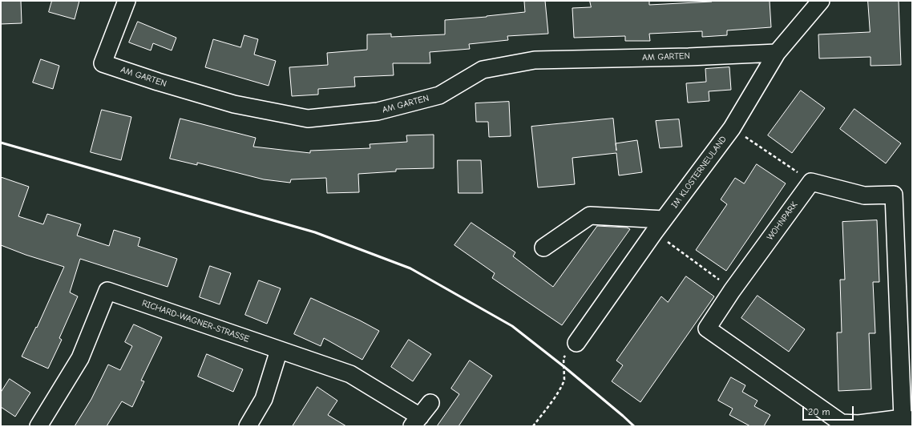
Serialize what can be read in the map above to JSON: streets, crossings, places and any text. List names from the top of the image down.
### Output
{
  "streets": {
    "street": [
      "AM GARTEN",
      "IM KLOSTERNEULAND",
      "WOHNPARK",
      "RICHARD-WAGNER-STRASSE"
    ]
  },
  "crossings": [
    ["AM GARTEN", "IM KLOSTERNEULAND"]
  ],
  "scale_bar": "20 m"
}
